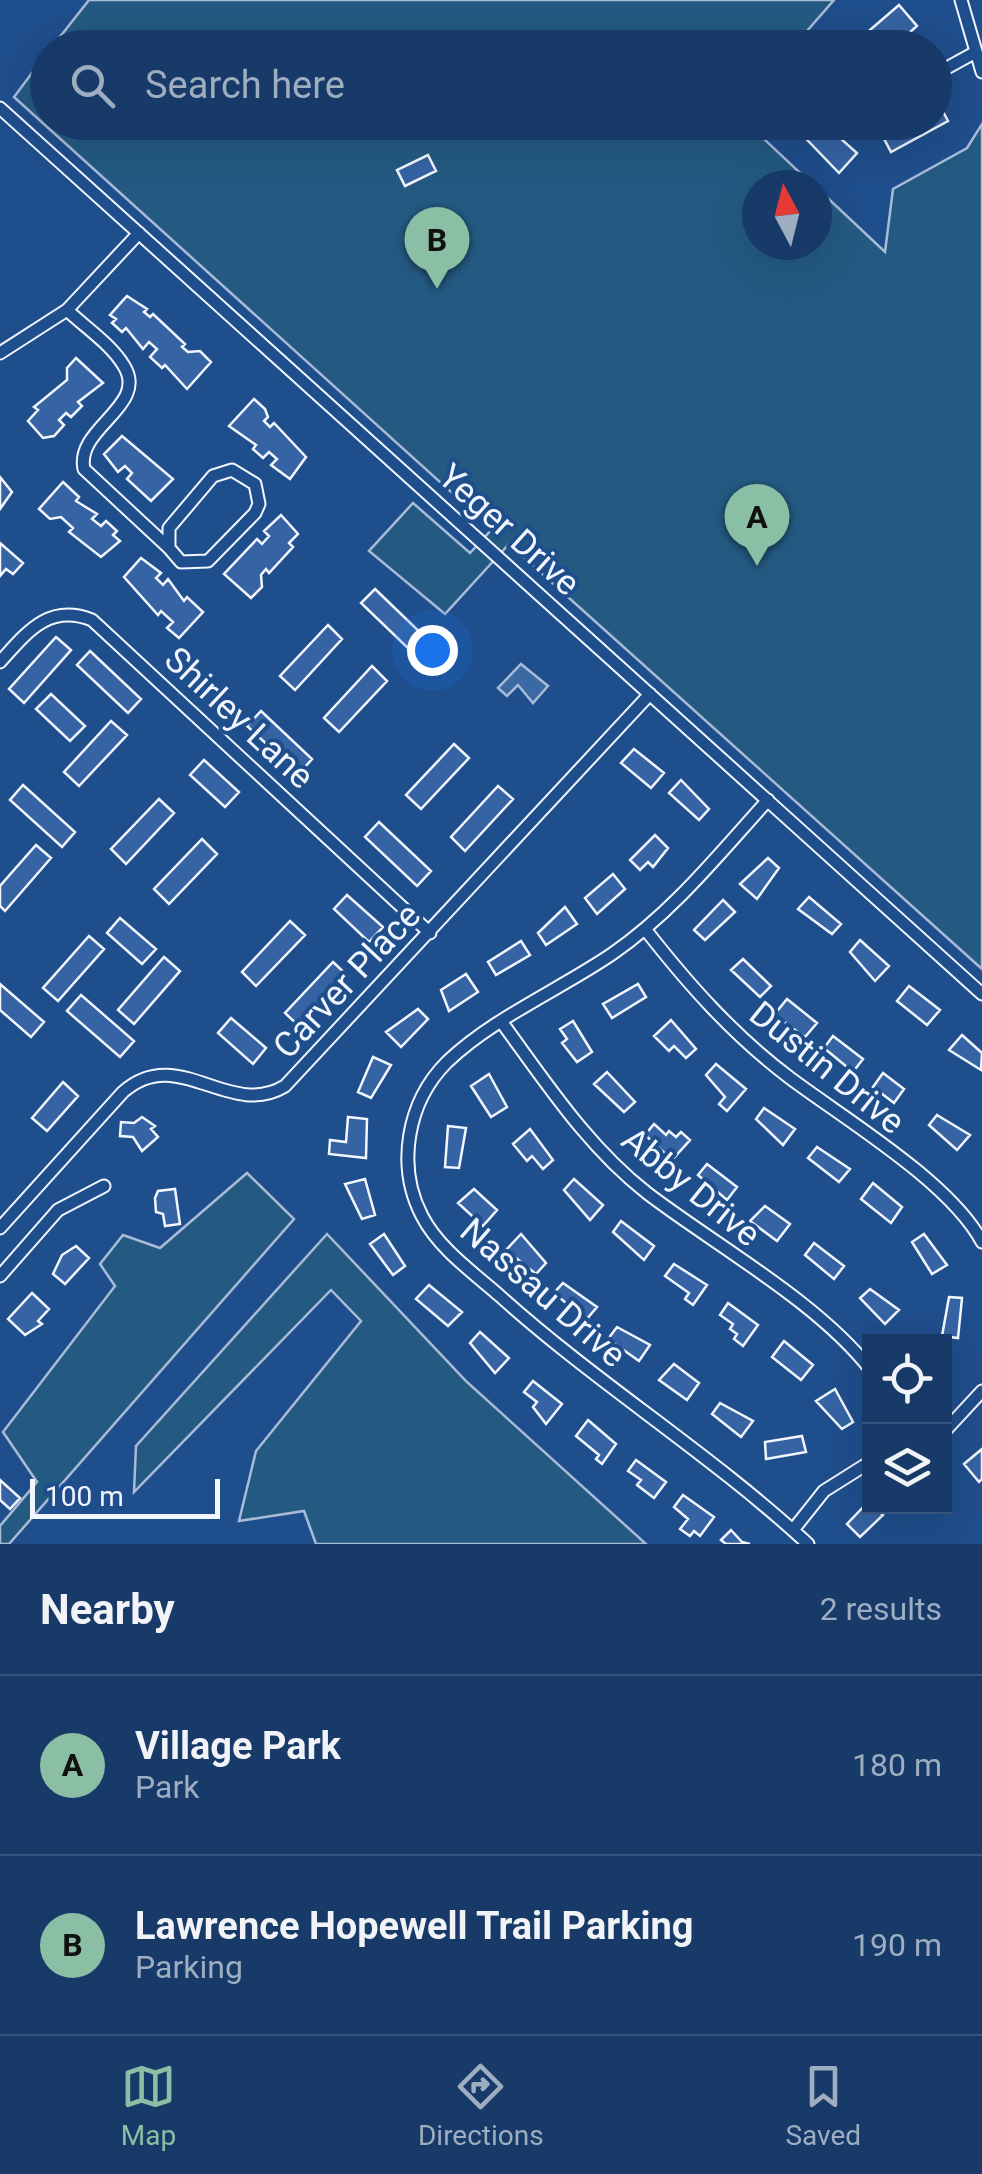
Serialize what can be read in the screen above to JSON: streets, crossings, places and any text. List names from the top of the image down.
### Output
{
  "streets": {
    "street": [
      "Yeger Drive",
      "Shirley Lane",
      "Carver Place",
      "Dustin Drive",
      "Abby Drive",
      "Nassau Drive"
    ]
  },
  "crossings": [
    ["Yeger Drive", "Carver Place"],
    ["Yeger Drive", "Nassau Drive"],
    ["Shirley Lane", "Carver Place"],
    ["Dustin Drive", "Nassau Drive"],
    ["Abby Drive", "Nassau Drive"]
  ],
  "scale_bar": "100 m",
  "north": "top",
  "page": {
    "search": "Search here",
    "pins": ["B", "A"],
    "scale": "100 m",
    "heading": ["Nearby", "2 results"],
    "list": [
      {
        "mark": "A",
        "name": "Village Park",
        "note": "Park",
        "value": "180 m"
      },
      {
        "mark": "B",
        "name": "Lawrence Hopewell Trail Parking",
        "note": "Parking",
        "value": "190 m"
      }
    ],
    "nav": ["Map", "Directions", "Saved"]
  }
}
